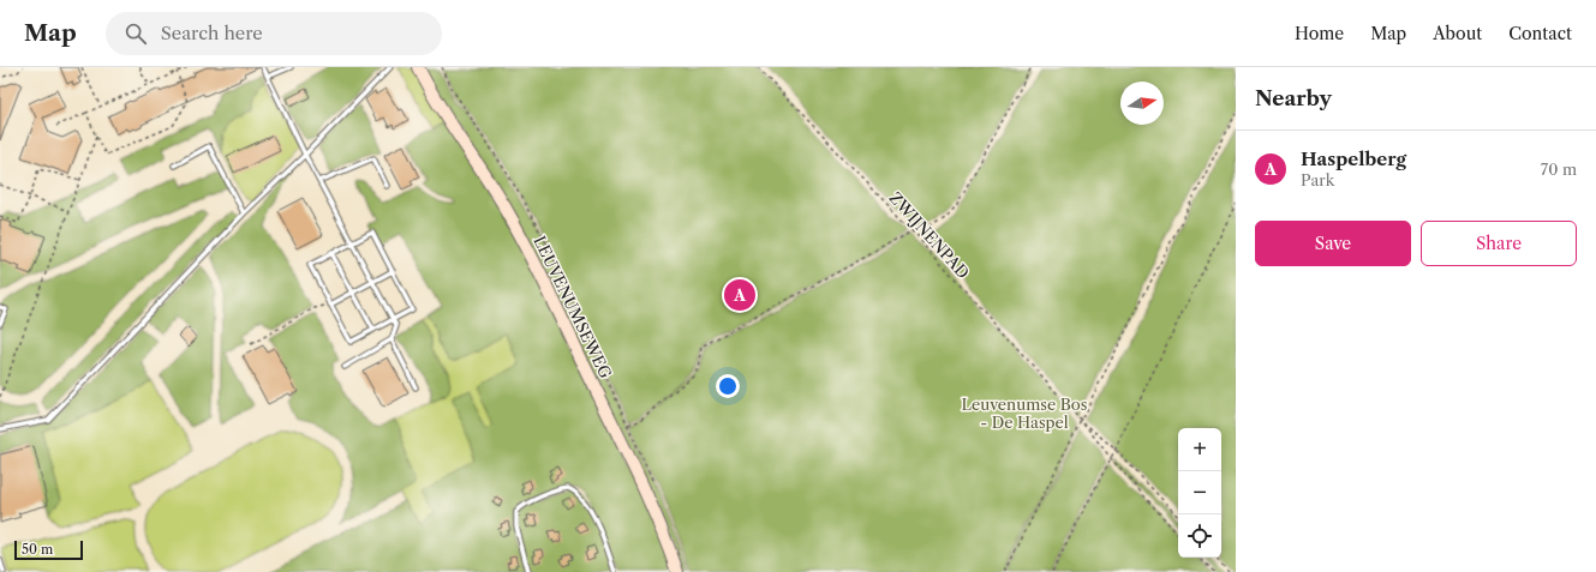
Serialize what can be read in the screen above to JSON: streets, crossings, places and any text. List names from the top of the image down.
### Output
{
  "streets": {
    "main road": ["LEUVENUMSEWEG"],
    "path": ["ZWIJNENPAD"]
  },
  "crossings": [
    ["ZWIJNENPAD", "LEUVENUMSEWEG"]
  ],
  "parks": ["Leuvenumse Bos - De Haspel"],
  "scale_bar": "50 m",
  "north": "right",
  "page": {
    "header": "Map",
    "search": "Search here",
    "nav": [
      "Home",
      "Map",
      "About",
      "Contact"
    ],
    "heading": "Nearby",
    "list": [
      {
        "mark": "A",
        "name": "Haspelberg",
        "note": "Park",
        "value": "70 m"
      }
    ],
    "buttons": ["Save", "Share"],
    "pins": "A",
    "map_buttons": ["+", "−"],
    "scale": "50 m"
  }
}
